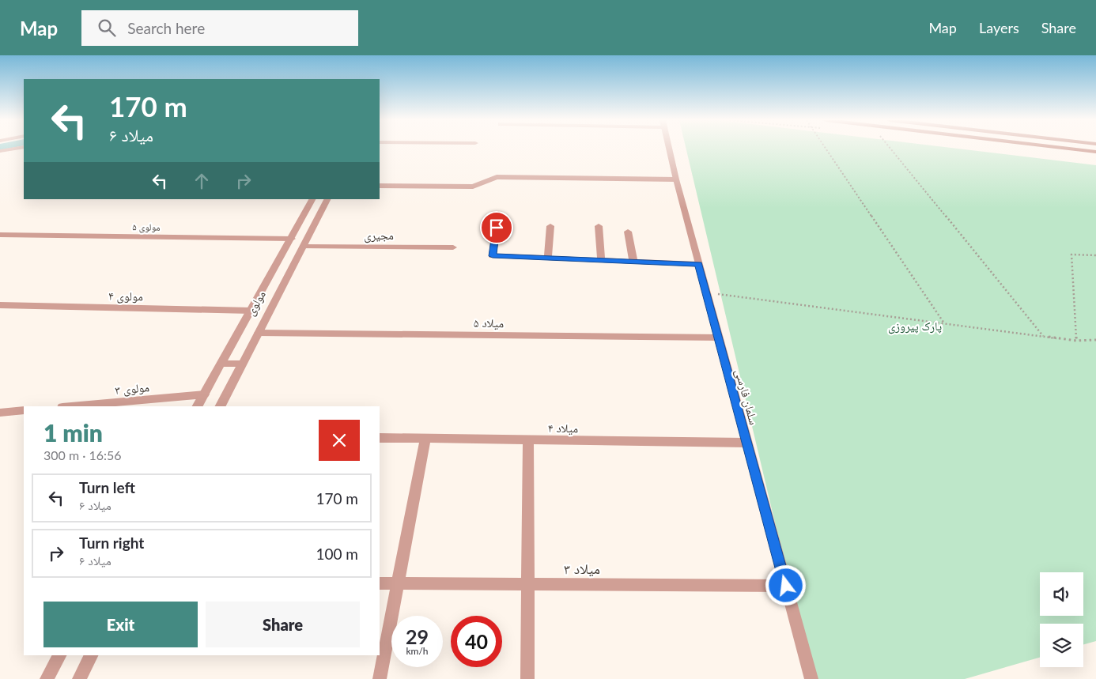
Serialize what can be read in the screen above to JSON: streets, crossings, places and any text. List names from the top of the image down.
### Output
{
  "streets": {
    "street": [
      "مولوی ۵",
      "مجیری",
      "مولوی ۴",
      "مولوی",
      "میلاد ۵",
      "مولوی ۳",
      "سلمان فارسی",
      "میلاد ۴",
      "میلاد ۳"
    ]
  },
  "crossings": [
    ["مولوی ۵", "مولوی"],
    ["مجیری", "مولوی"],
    ["مولوی ۴", "مولوی"],
    ["مولوی", "میلاد ۵"],
    ["مولوی", "مولوی ۳"],
    ["میلاد ۵", "سلمان فارسی"],
    ["سلمان فارسی", "میلاد ۴"],
    ["سلمان فارسی", "میلاد ۳"]
  ],
  "parks": ["پارک پیروزی"],
  "page": {
    "header": "Map",
    "search": "Search here",
    "nav": ["Map", "Layers", "Share"],
    "turn": ["170 m", "میلاد ۶"],
    "heading": ["1 min", "300 m · 16:56"],
    "list": [
      {
        "name": "Turn left",
        "note": "میلاد ۶",
        "value": "170 m"
      },
      {
        "name": "Turn right",
        "note": "میلاد ۶",
        "value": "100 m"
      }
    ],
    "buttons": ["Exit", "Share"],
    "speed": "29 km/h",
    "limit": "40"
  }
}
